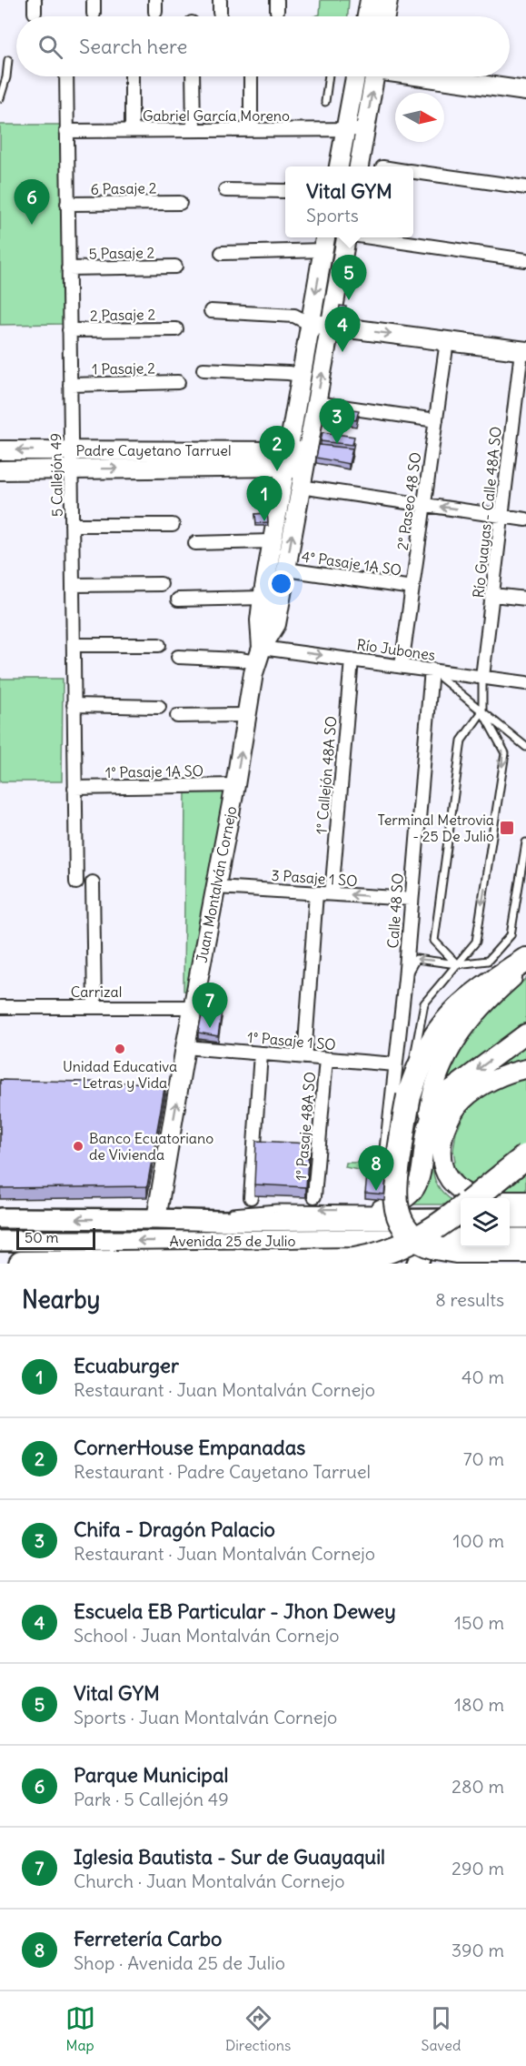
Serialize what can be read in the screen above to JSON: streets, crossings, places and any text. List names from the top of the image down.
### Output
{
  "streets": {
    "main road": ["Avenida 25 de Julio"],
    "street": [
      "Gabriel García Moreno",
      "6 Pasaje 2",
      "5 Pasaje 2",
      "2 Pasaje 2",
      "1 Pasaje 2",
      "Padre Cayetano Tarruel",
      "5 Callejón 49",
      "2° Paseo 48 SO",
      "Río Guayas - Calle 48A SO",
      "4° Pasaje 1A SO",
      "Río Jubones",
      "1° Pasaje 1A SO",
      "1° Callejón 48A SO",
      "3 Pasaje 1 SO",
      "Juan Montalván Cornejo",
      "Calle 48 SO",
      "Carrizal",
      "1° Pasaje 1 SO",
      "1° Pasaje 48A SO"
    ]
  },
  "crossings": [
    ["Gabriel García Moreno", "5 Callejón 49"],
    ["6 Pasaje 2", "5 Callejón 49"],
    ["5 Pasaje 2", "5 Callejón 49"],
    ["2 Pasaje 2", "5 Callejón 49"],
    ["1 Pasaje 2", "5 Callejón 49"],
    ["Padre Cayetano Tarruel", "5 Callejón 49"],
    ["Padre Cayetano Tarruel", "Juan Montalván Cornejo"],
    ["5 Callejón 49", "1° Pasaje 1A SO"],
    ["2° Paseo 48 SO", "4° Pasaje 1A SO"],
    ["2° Paseo 48 SO", "Río Jubones"],
    ["Río Guayas - Calle 48A SO", "Río Jubones"],
    ["4° Pasaje 1A SO", "Juan Montalván Cornejo"],
    ["Río Jubones", "1° Callejón 48A SO"],
    ["Río Jubones", "Juan Montalván Cornejo"],
    ["Río Jubones", "Calle 48 SO"],
    ["1° Pasaje 1A SO", "Juan Montalván Cornejo"],
    ["1° Callejón 48A SO", "3 Pasaje 1 SO"],
    ["3 Pasaje 1 SO", "Juan Montalván Cornejo"],
    ["3 Pasaje 1 SO", "Calle 48 SO"],
    ["Juan Montalván Cornejo", "Carrizal"],
    ["Juan Montalván Cornejo", "1° Pasaje 1 SO"],
    ["Juan Montalván Cornejo", "Avenida 25 de Julio"],
    ["Calle 48 SO", "1° Pasaje 1 SO"],
    ["1° Pasaje 1 SO", "1° Pasaje 48A SO"]
  ],
  "one_way": ["3 Pasaje 1 SO"],
  "places": {
    "transit": ["Terminal Metrovia - 25 De Julio"],
    "other": ["Unidad Educativa - Letras y Vida", "Banco Ecuatoriano de Vivienda"]
  },
  "scale_bar": "50 m",
  "north": "right",
  "page": {
    "search": "Search here",
    "popup": ["Vital GYM", "Sports"],
    "pins": [
      "6",
      "5",
      "4",
      "3",
      "2",
      "1",
      "7",
      "8"
    ],
    "scale": "50 m",
    "heading": ["Nearby", "8 results"],
    "list": [
      {
        "mark": "1",
        "name": "Ecuaburger",
        "note": "Restaurant · Juan Montalván Cornejo",
        "value": "40 m"
      },
      {
        "mark": "2",
        "name": "CornerHouse Empanadas",
        "note": "Restaurant · Padre Cayetano Tarruel",
        "value": "70 m"
      },
      {
        "mark": "3",
        "name": "Chifa - Dragón Palacio",
        "note": "Restaurant · Juan Montalván Cornejo",
        "value": "100 m"
      },
      {
        "mark": "4",
        "name": "Escuela EB Particular - Jhon Dewey",
        "note": "School · Juan Montalván Cornejo",
        "value": "150 m"
      },
      {
        "mark": "5",
        "name": "Vital GYM",
        "note": "Sports · Juan Montalván Cornejo",
        "value": "180 m"
      },
      {
        "mark": "6",
        "name": "Parque Municipal",
        "note": "Park · 5 Callejón 49",
        "value": "280 m"
      },
      {
        "mark": "7",
        "name": "Iglesia Bautista - Sur de Guayaquil",
        "note": "Church · Juan Montalván Cornejo",
        "value": "290 m"
      },
      {
        "mark": "8",
        "name": "Ferretería Carbo",
        "note": "Shop · Avenida 25 de Julio",
        "value": "390 m"
      }
    ],
    "nav": ["Map", "Directions", "Saved"]
  }
}
